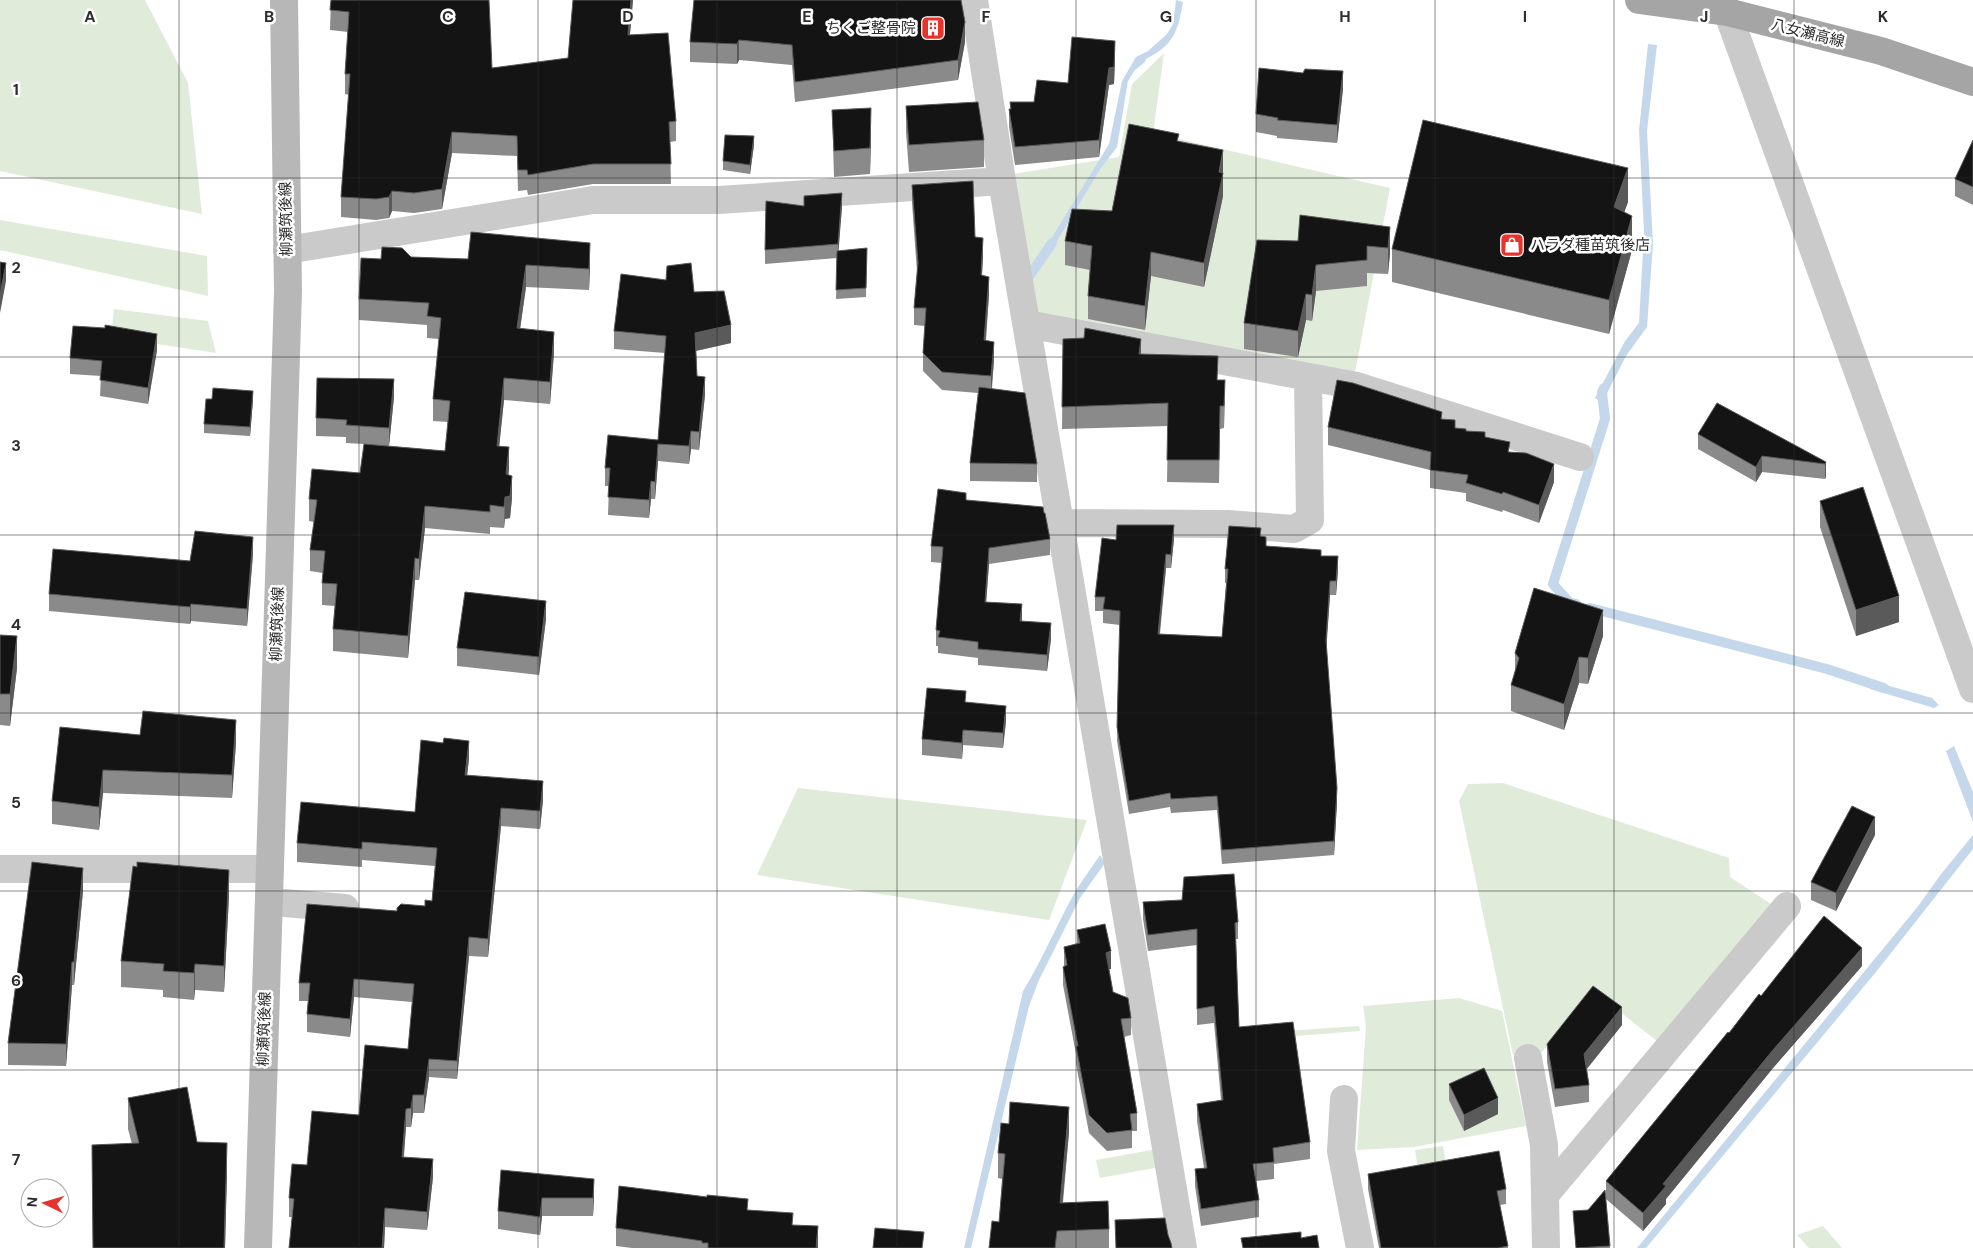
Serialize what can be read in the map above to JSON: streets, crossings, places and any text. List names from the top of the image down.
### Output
{
  "streets": {
    "main road": ["八女瀬高線", "柳瀬筑後線"]
  },
  "places": {
    "building": ["ちくご整骨院"],
    "shop": ["ハラダ種苗筑後店"]
  },
  "north": "left",
  "grid": {
    "columns": [
      "A",
      "B",
      "C",
      "D",
      "E",
      "F",
      "G",
      "H",
      "I",
      "J",
      "K"
    ],
    "rows": [
      "1",
      "2",
      "3",
      "4",
      "5",
      "6",
      "7"
    ]
  }
}
